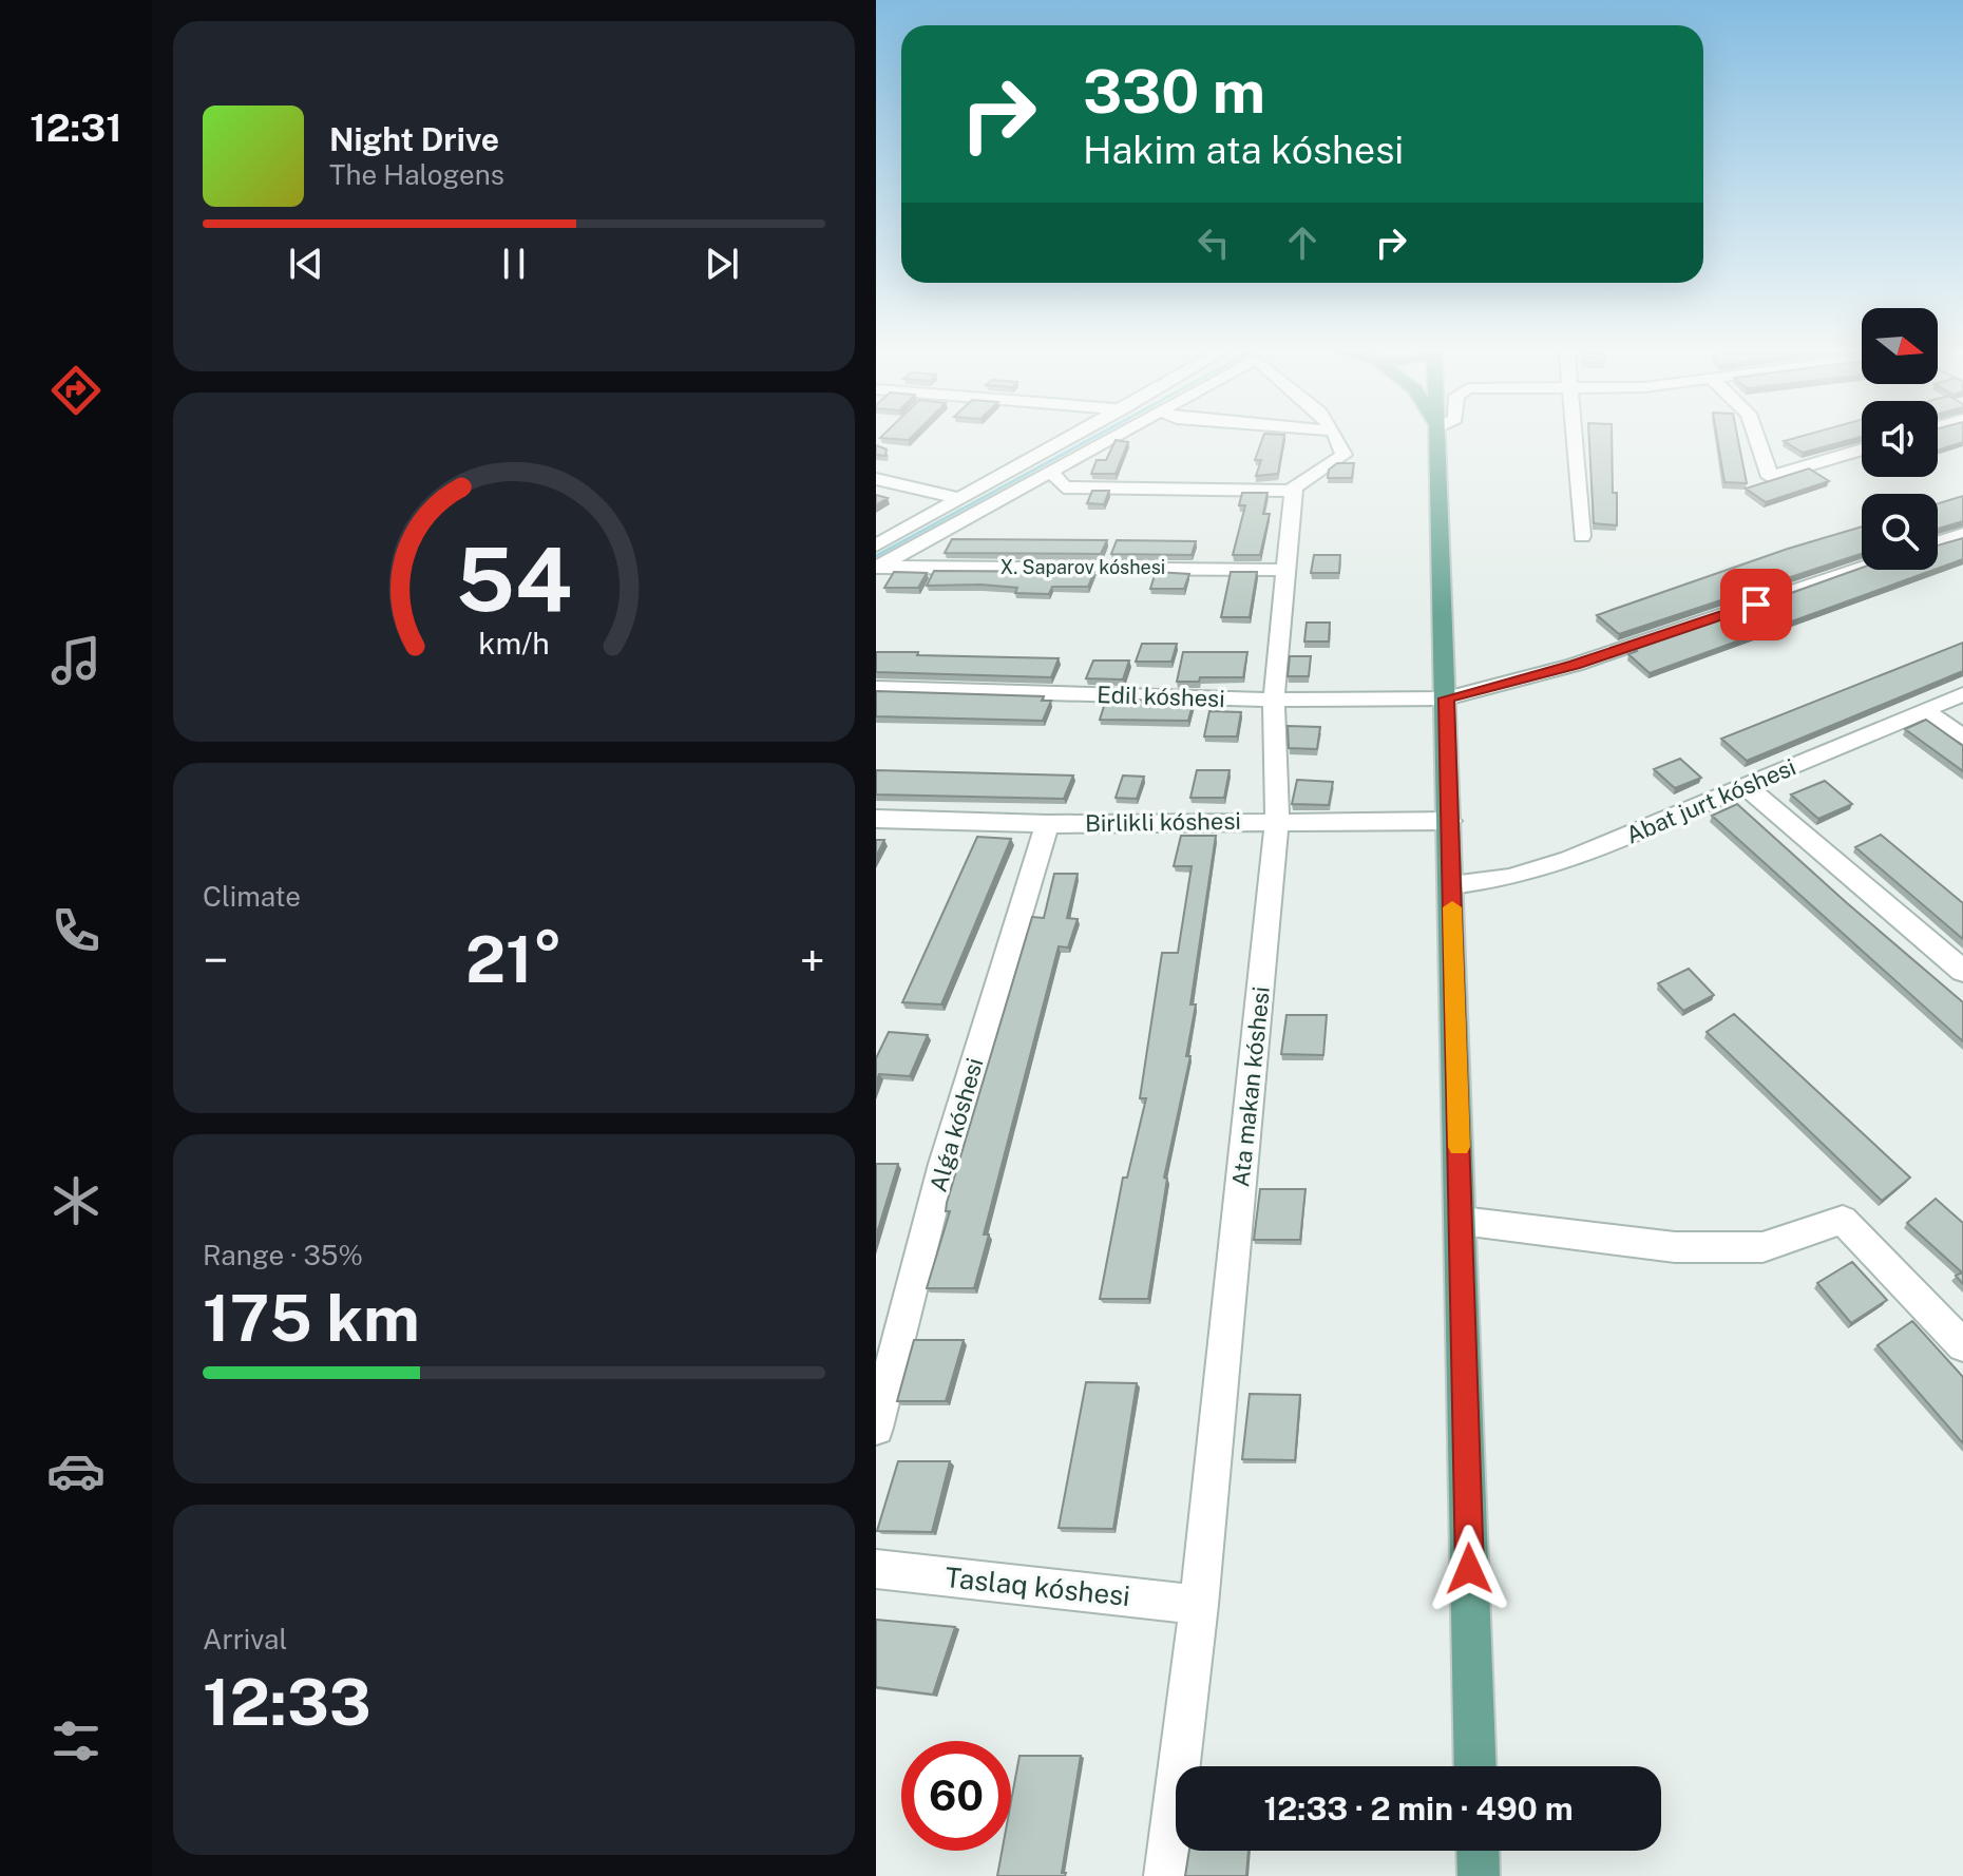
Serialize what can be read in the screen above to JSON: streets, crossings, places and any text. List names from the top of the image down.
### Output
{
  "streets": {
    "street": [
      "X. Saparov kóshesi",
      "Edil kóshesi",
      "Abat jurt kóshesi",
      "Birlikli kóshesi",
      "Ata makan kóshesi",
      "Alǵa kóshesi",
      "Taslaq kóshesi"
    ]
  },
  "crossings": [
    ["X. Saparov kóshesi", "Ata makan kóshesi"],
    ["Edil kóshesi", "Ata makan kóshesi"],
    ["Birlikli kóshesi", "Ata makan kóshesi"],
    ["Birlikli kóshesi", "Alǵa kóshesi"],
    ["Ata makan kóshesi", "Taslaq kóshesi"]
  ],
  "north": "right",
  "page": {
    "tabs": "12:31",
    "turn": ["330 m", "Hakim ata kóshesi"],
    "song": ["Night Drive", "The Halogens"],
    "tile": [
      "Climate",
      ["Range · 35%", "175 km"],
      ["Arrival", "12:33"]
    ],
    "heat": ["−", "21°", "+"],
    "limit": "60",
    "trip": "12:33 · 2 min · 490 m",
    "gauge": ["54", "km/h"]
  }
}
